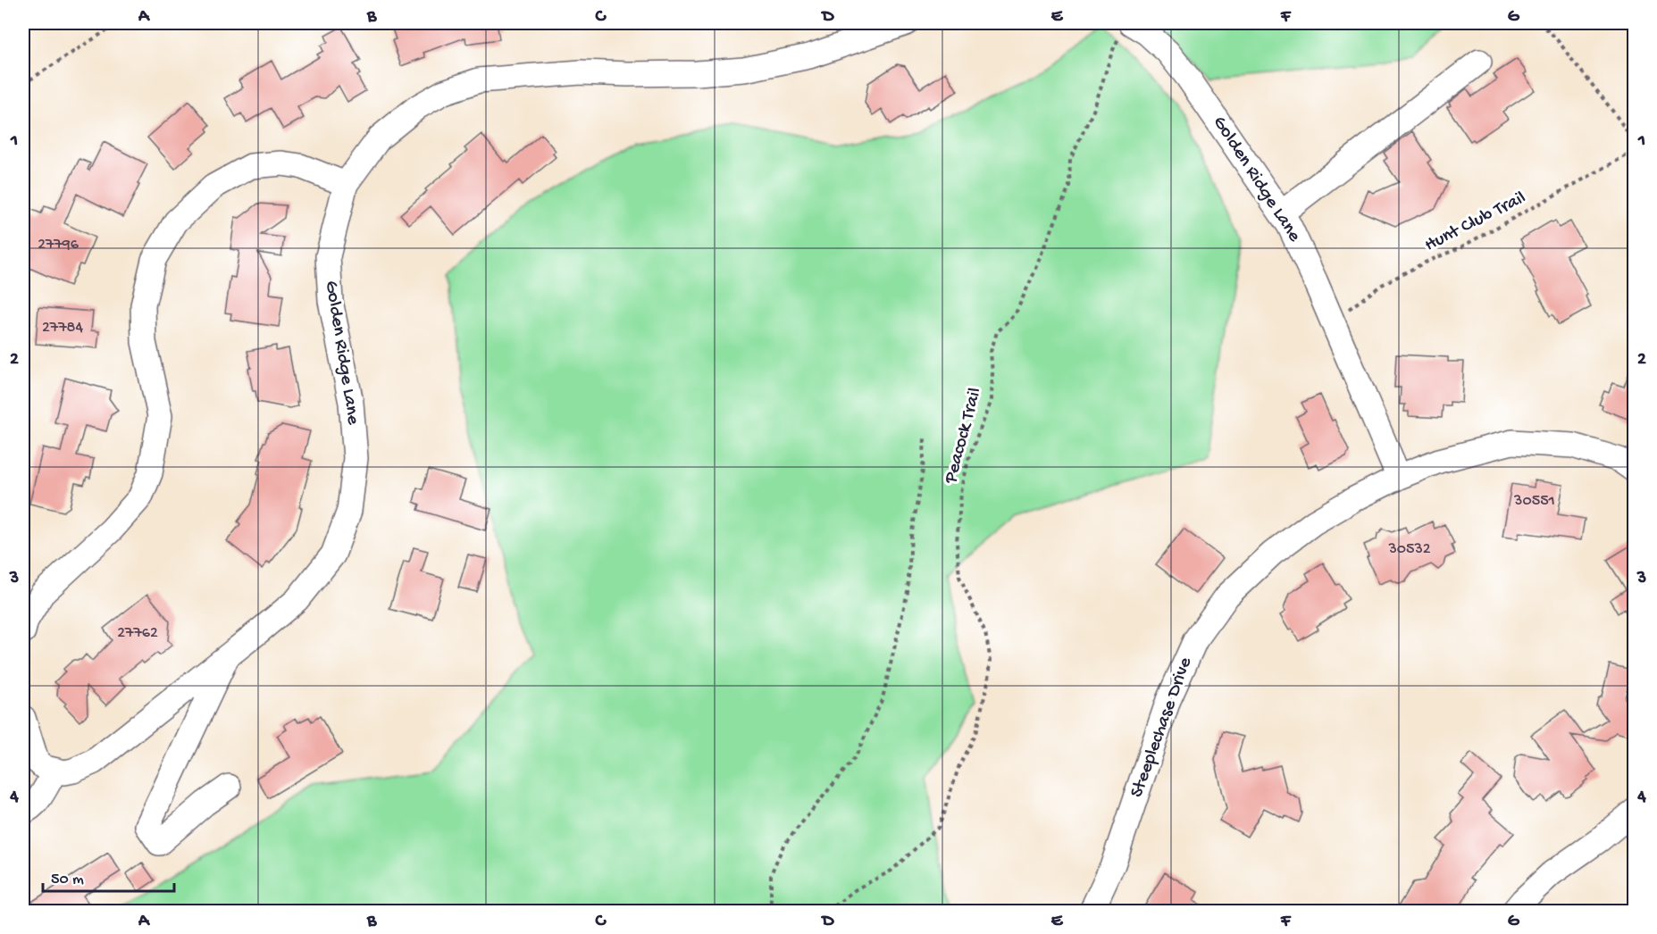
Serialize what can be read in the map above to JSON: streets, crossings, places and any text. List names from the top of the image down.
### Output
{
  "streets": {
    "street": ["Golden Ridge Lane", "Steeplechase Drive"],
    "path": ["Hunt Club Trail", "Peacock Trail"]
  },
  "crossings": [
    ["Golden Ridge Lane", "Hunt Club Trail"],
    ["Golden Ridge Lane", "Peacock Trail"],
    ["Golden Ridge Lane", "Steeplechase Drive"]
  ],
  "house_numbers": [
    "27796",
    "27784",
    "30551",
    "30532",
    "27762"
  ],
  "scale_bar": "50 m",
  "grid": {
    "columns": [
      "A",
      "B",
      "C",
      "D",
      "E",
      "F",
      "G"
    ],
    "rows": [
      "1",
      "2",
      "3",
      "4"
    ]
  }
}
